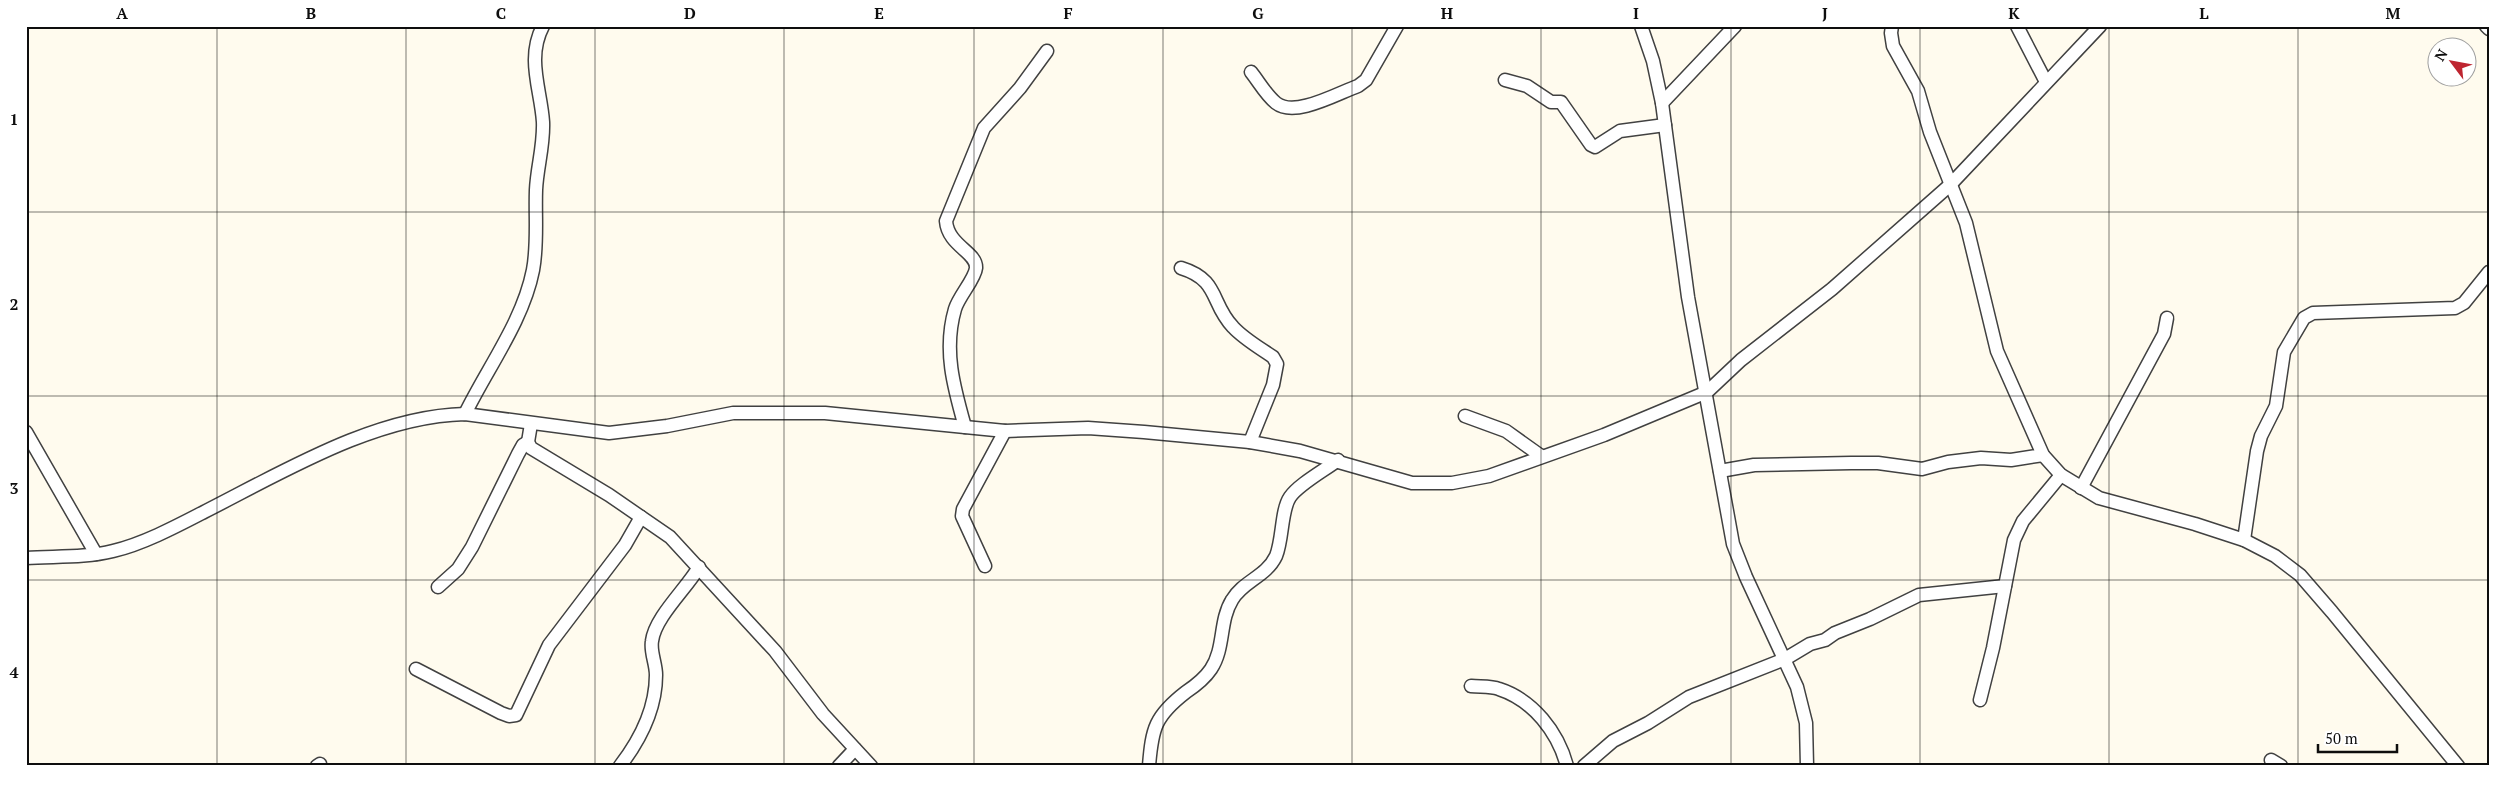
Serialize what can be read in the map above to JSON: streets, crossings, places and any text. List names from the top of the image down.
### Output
{
  "scale_bar": "50 m",
  "north": "top left",
  "grid": {
    "columns": [
      "A",
      "B",
      "C",
      "D",
      "E",
      "F",
      "G",
      "H",
      "I",
      "J",
      "K",
      "L",
      "M"
    ],
    "rows": [
      "1",
      "2",
      "3",
      "4"
    ]
  }
}
